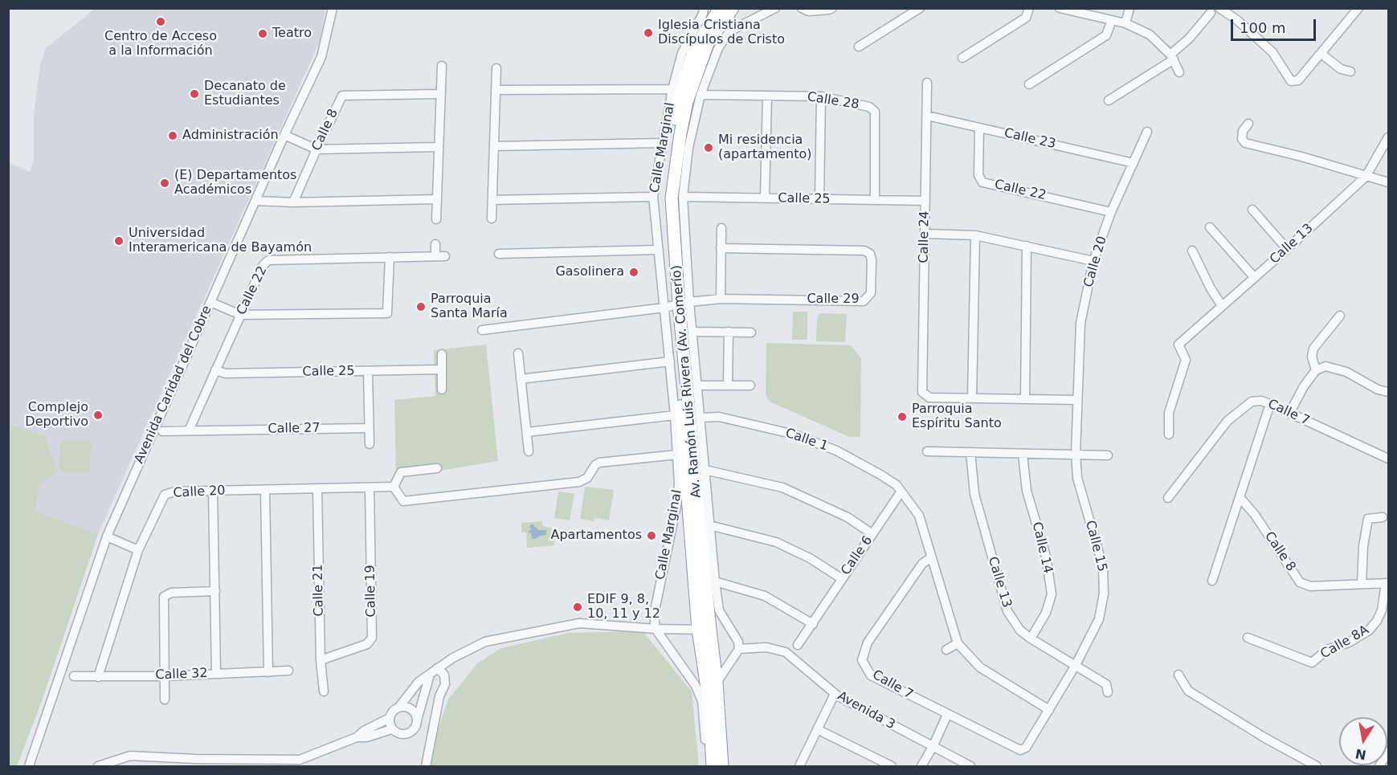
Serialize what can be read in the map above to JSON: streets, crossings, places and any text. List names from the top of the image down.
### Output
{
  "streets": {
    "highway": ["Av. Ramón Luis Rivera (Av. Comerío)"],
    "street": [
      "Calle 28",
      "Calle 8",
      "Calle 23",
      "Calle Marginal",
      "Calle 22",
      "Calle 25",
      "Calle 24",
      "Calle 13",
      "Calle 20",
      "Calle 29",
      "Avenida Caridad del Cobre",
      "Calle 7",
      "Calle 27",
      "Calle 1",
      "Calle 15",
      "Calle 14",
      "Calle 6",
      "Calle 21",
      "Calle 19",
      "Calle 8A",
      "Calle 32",
      "Avenida 3"
    ]
  },
  "crossings": [
    ["Calle 28", "Calle Marginal"],
    ["Calle 28", "Calle 25"],
    ["Calle 8", "Calle 8A"],
    ["Calle 23", "Calle 22"],
    ["Calle 23", "Calle 24"],
    ["Calle 23", "Calle 20"],
    ["Calle Marginal", "Calle 25"],
    ["Calle Marginal", "Calle 29"],
    ["Calle Marginal", "Av. Ramón Luis Rivera (Av. Comerío)"],
    ["Calle Marginal", "Calle 1"],
    ["Calle Marginal", "Avenida 3"],
    ["Calle 22", "Calle 25"],
    ["Calle 22", "Calle 20"],
    ["Calle 22", "Calle 27"],
    ["Calle 25", "Calle 24"],
    ["Calle 13", "Calle 15"],
    ["Calle 13", "Calle 14"],
    ["Calle 20", "Calle 15"],
    ["Calle 20", "Calle 21"],
    ["Calle 20", "Calle 19"],
    ["Calle 20", "Calle 32"],
    ["Calle 29", "Av. Ramón Luis Rivera (Av. Comerío)"],
    ["Calle 7", "Calle 15"],
    ["Calle 1", "Calle 6"],
    ["Calle 21", "Calle 19"]
  ],
  "places": [
    "Centro de Acceso a la Información",
    "Iglesia Cristiana Discípulos de Cristo",
    "Teatro",
    "Decanato de Estudiantes",
    "Administración",
    "Mi residencia (apartamento)",
    "(E) Departamentos Académicos",
    "Universidad Interamericana de Bayamón",
    "Gasolinera",
    "Parroquia Santa María",
    "Complejo Deportivo",
    "Parroquia Espíritu Santo",
    "Apartamentos",
    "EDIF 9, 8, 10, 11 y 12"
  ],
  "scale_bar": "100 m",
  "north": "bottom"
}
